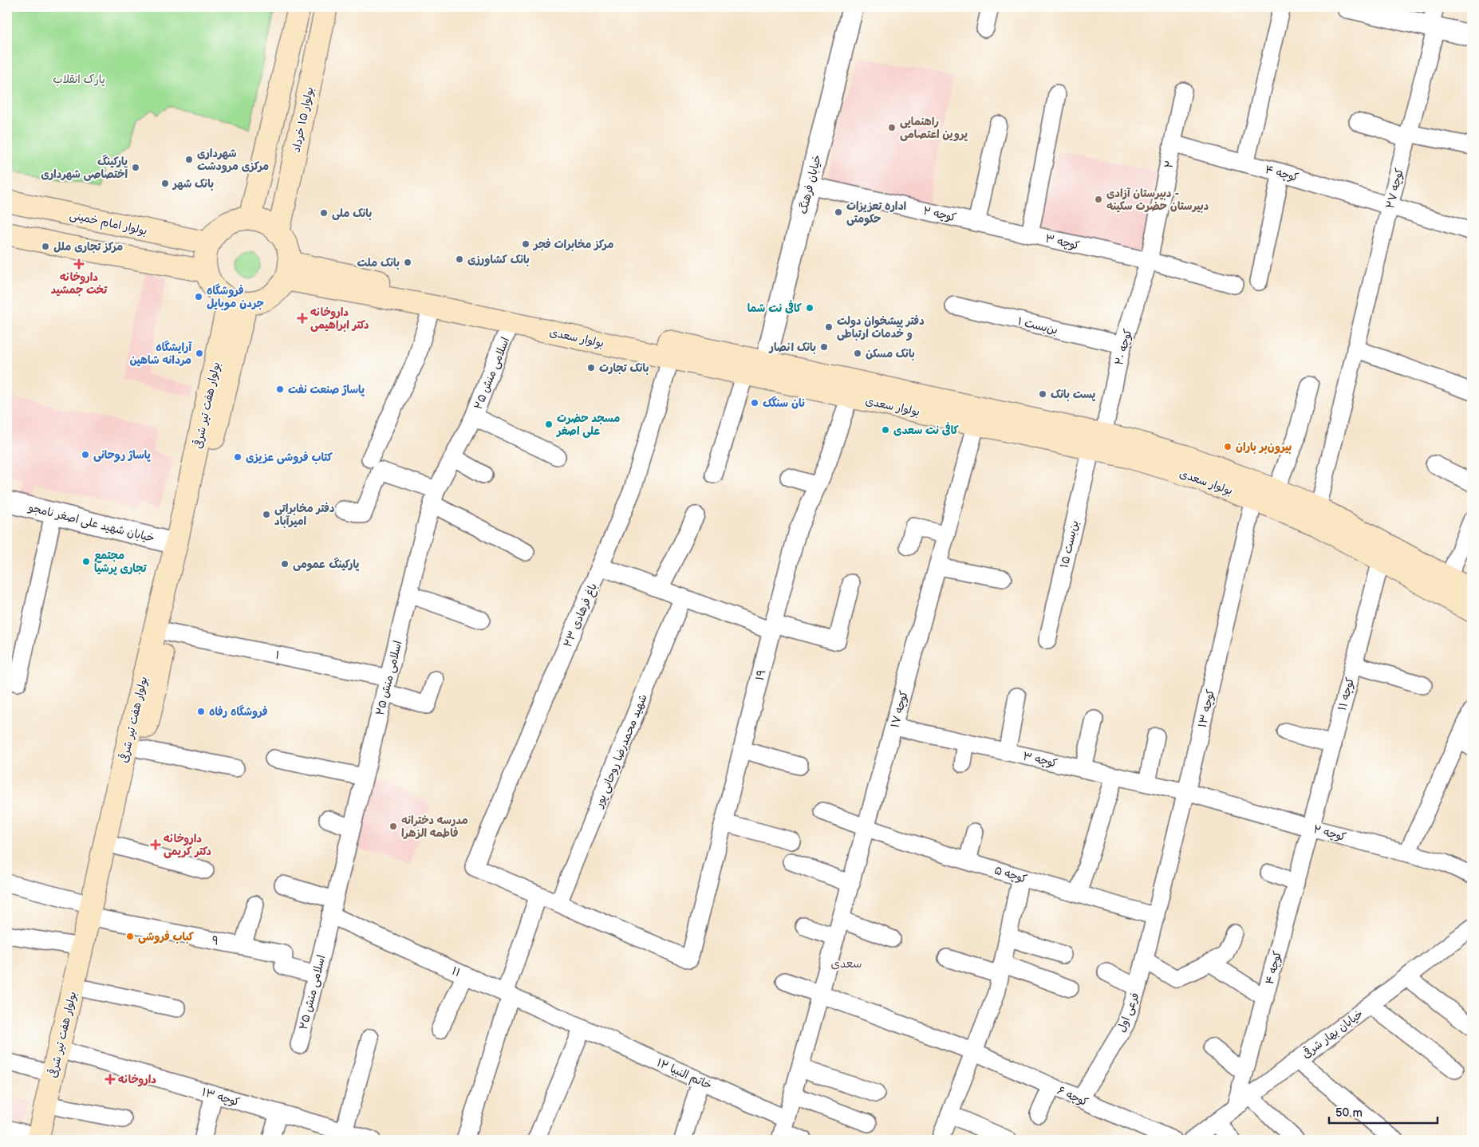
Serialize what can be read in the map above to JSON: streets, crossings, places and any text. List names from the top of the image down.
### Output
{
  "streets": {
    "main road": [
      "بولوار ۱۵ خرداد",
      "بولوار امام خمینی",
      "بولوار سعدی",
      "بولوار هفت تیر شرقی"
    ],
    "street": [
      "۲",
      "کوچه ۴",
      "خیابان فرهنگ",
      "کوچه ۲۷",
      "کوچه ۲",
      "کوچه ۳",
      "بن‌بست ۱",
      "کوچه ۲۰",
      "اسلامی منش ۲۵",
      "خیابان شهید علی اصغر نامجو",
      "بن‌بست ۱۵",
      "باغ فرهادی ۲۳",
      "۱",
      "۱۹",
      "کوچه ۱۱",
      "کوچه ۱۳",
      "کوچه ۱۷",
      "شهید محمدرضا روحانی پور",
      "کوچه ۵",
      "۹",
      "۱۱",
      "فرعی اول",
      "خیابان بهار شرقی",
      "خاتم النبیا ۱۲",
      "کوچه ۶"
    ]
  },
  "crossings": [
    ["بولوار ۱۵ خرداد", "بولوار امام خمینی"],
    ["بولوار ۱۵ خرداد", "بولوار سعدی"],
    ["بولوار ۱۵ خرداد", "بولوار هفت تیر شرقی"],
    ["۲", "کوچه ۴"],
    ["۲", "کوچه ۳"],
    ["۲", "کوچه ۲۰"],
    ["کوچه ۴", "کوچه ۲۷"],
    ["کوچه ۴", "کوچه ۲"],
    ["کوچه ۴", "کوچه ۱۱"],
    ["کوچه ۴", "خیابان بهار شرقی"],
    ["خیابان فرهنگ", "کوچه ۲"],
    ["خیابان فرهنگ", "بولوار سعدی"],
    ["کوچه ۲۷", "بولوار سعدی"],
    ["کوچه ۲", "کوچه ۳"],
    ["کوچه ۲", "کوچه ۱۱"],
    ["کوچه ۲", "کوچه ۱۳"],
    ["بولوار امام خمینی", "بولوار سعدی"],
    ["بولوار امام خمینی", "بولوار هفت تیر شرقی"],
    ["کوچه ۳", "کوچه ۲۰"],
    ["کوچه ۳", "کوچه ۱۳"],
    ["کوچه ۳", "کوچه ۱۷"],
    ["بن‌بست ۱", "کوچه ۲۰"],
    ["بولوار سعدی", "کوچه ۲۰"],
    ["بولوار سعدی", "اسلامی منش ۲۵"],
    ["بولوار سعدی", "بولوار هفت تیر شرقی"],
    ["بولوار سعدی", "بن‌بست ۱۵"],
    ["بولوار سعدی", "باغ فرهادی ۲۳"],
    ["بولوار سعدی", "۱۹"],
    ["بولوار سعدی", "کوچه ۱۱"],
    ["بولوار سعدی", "کوچه ۱۳"],
    ["بولوار سعدی", "کوچه ۱۷"],
    ["کوچه ۲۰", "بن‌بست ۱۵"],
    ["اسلامی منش ۲۵", "۱"],
    ["اسلامی منش ۲۵", "۹"],
    ["اسلامی منش ۲۵", "۱۱"],
    ["بولوار هفت تیر شرقی", "خیابان شهید علی اصغر نامجو"],
    ["بولوار هفت تیر شرقی", "۱"],
    ["بولوار هفت تیر شرقی", "کوچه ۱۳"],
    ["بولوار هفت تیر شرقی", "۹"],
    ["۱۹", "شهید محمدرضا روحانی پور"],
    ["کوچه ۱۳", "کوچه ۵"],
    ["کوچه ۱۳", "فرعی اول"],
    ["کوچه ۱۷", "کوچه ۵"],
    ["کوچه ۱۷", "خاتم النبیا ۱۲"],
    ["کوچه ۱۷", "کوچه ۶"],
    ["کوچه ۵", "فرعی اول"],
    ["۱۱", "خاتم النبیا ۱۲"],
    ["فرعی اول", "کوچه ۶"]
  ],
  "districts": ["سعدی"],
  "parks": ["پارک انقلاب"],
  "places": {
    "other": [
      "راهنمایی پروین اعتصامی",
      "شهرداری مرکزی مرودشت",
      "پارکینگ اختصاصی شهرداری",
      "بانک شهر",
      "دبیرستان آزادی - دبیرستان حضرت سکینه",
      "اداره تعزیزات حکومتی",
      "بانک ملی",
      "مرکز مخابرات فجر",
      "مرکز تجاری ملل",
      "بانک کشاورزی",
      "بانک ملت",
      "فروشگاه جردن موبایل",
      "کافی نت شما",
      "دفتر پیشخوان دولت و خدمات ارتباطی",
      "بانک انصار",
      "آرایشگاه مردانه شاهین",
      "بانک مسکن",
      "بانک تجارت",
      "پاساژ صنعت نفت",
      "پست بانک",
      "نان سنگک",
      "مسجد حضرت علی اصغر",
      "کافی نت سعدی",
      "بیرون‌بر باران",
      "پاساژ روحانی",
      "کتاب فروشی عزیزی",
      "دفتر مخابراتی امیرآباد",
      "مجتمع تجاری پرشیا",
      "پارکینگ عمومی",
      "فروشگاه رفاه",
      "مدرسه دخترانه فاطمه الزهرا",
      "کباب فروشی"
    ],
    "health": [
      "داروخانه تخت جمشيد",
      "داروخانه دکتر ابراهیمی",
      "داروخانه دکتر کریمی",
      "داروخانه"
    ]
  },
  "scale_bar": "50 m"
}
